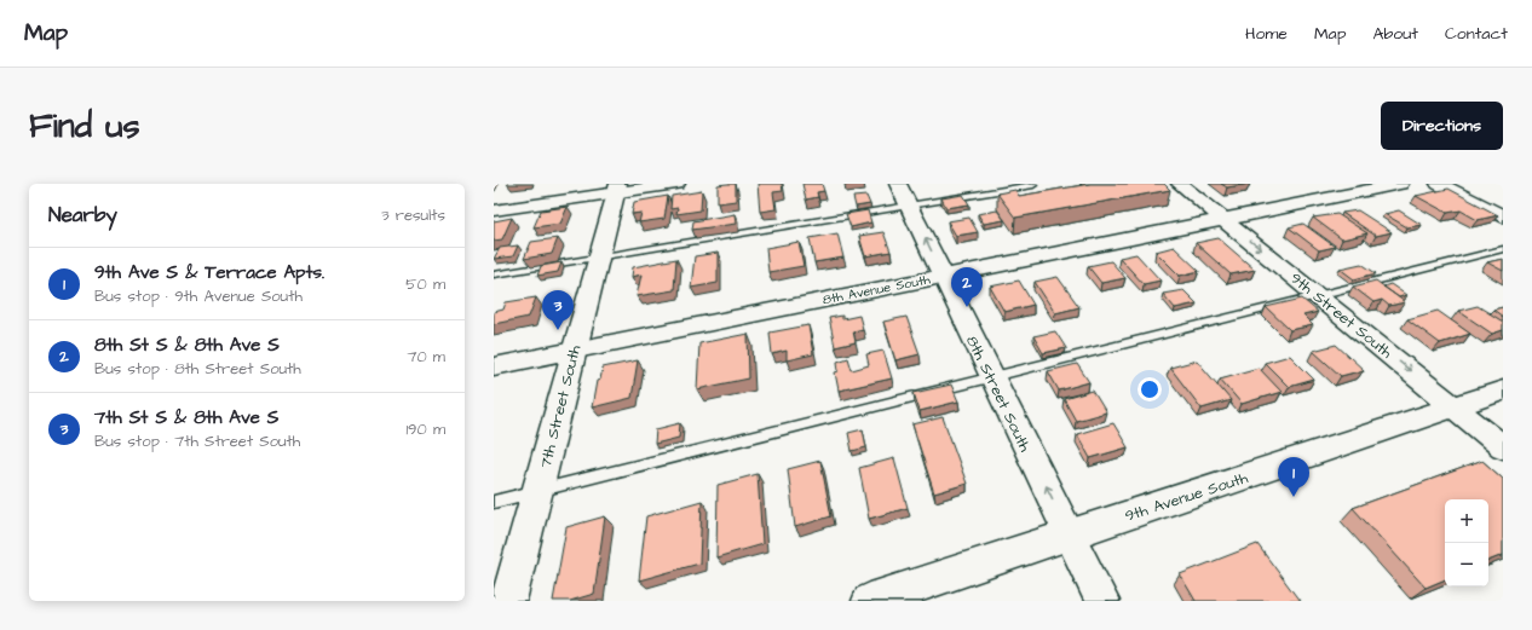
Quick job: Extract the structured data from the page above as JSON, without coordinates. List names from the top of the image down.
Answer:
{
  "streets": {
    "main road": ["7th Street South", "9th Avenue South"],
    "street": ["8th Avenue South", "9th Street South", "8th Street South"]
  },
  "crossings": [
    ["8th Avenue South", "9th Street South"],
    ["8th Avenue South", "8th Street South"],
    ["8th Avenue South", "7th Street South"],
    ["9th Street South", "9th Avenue South"],
    ["8th Street South", "9th Avenue South"]
  ],
  "one_way": ["9th Street South", "8th Street South"],
  "page": {
    "header": "Map",
    "nav": [
      "Home",
      "Map",
      "About",
      "Contact"
    ],
    "buttons": "Directions",
    "title": "Find us",
    "heading": ["Nearby", "3 results"],
    "list": [
      {
        "mark": "1",
        "name": "9th Ave S & Terrace Apts.",
        "note": "Bus stop · 9th Avenue South",
        "value": "50 m"
      },
      {
        "mark": "2",
        "name": "8th St S & 8th Ave S",
        "note": "Bus stop · 8th Street South",
        "value": "70 m"
      },
      {
        "mark": "3",
        "name": "7th St S & 8th Ave S",
        "note": "Bus stop · 7th Street South",
        "value": "190 m"
      }
    ],
    "pins": ["2", "3", "1"],
    "map_buttons": ["+", "−"]
  }
}
